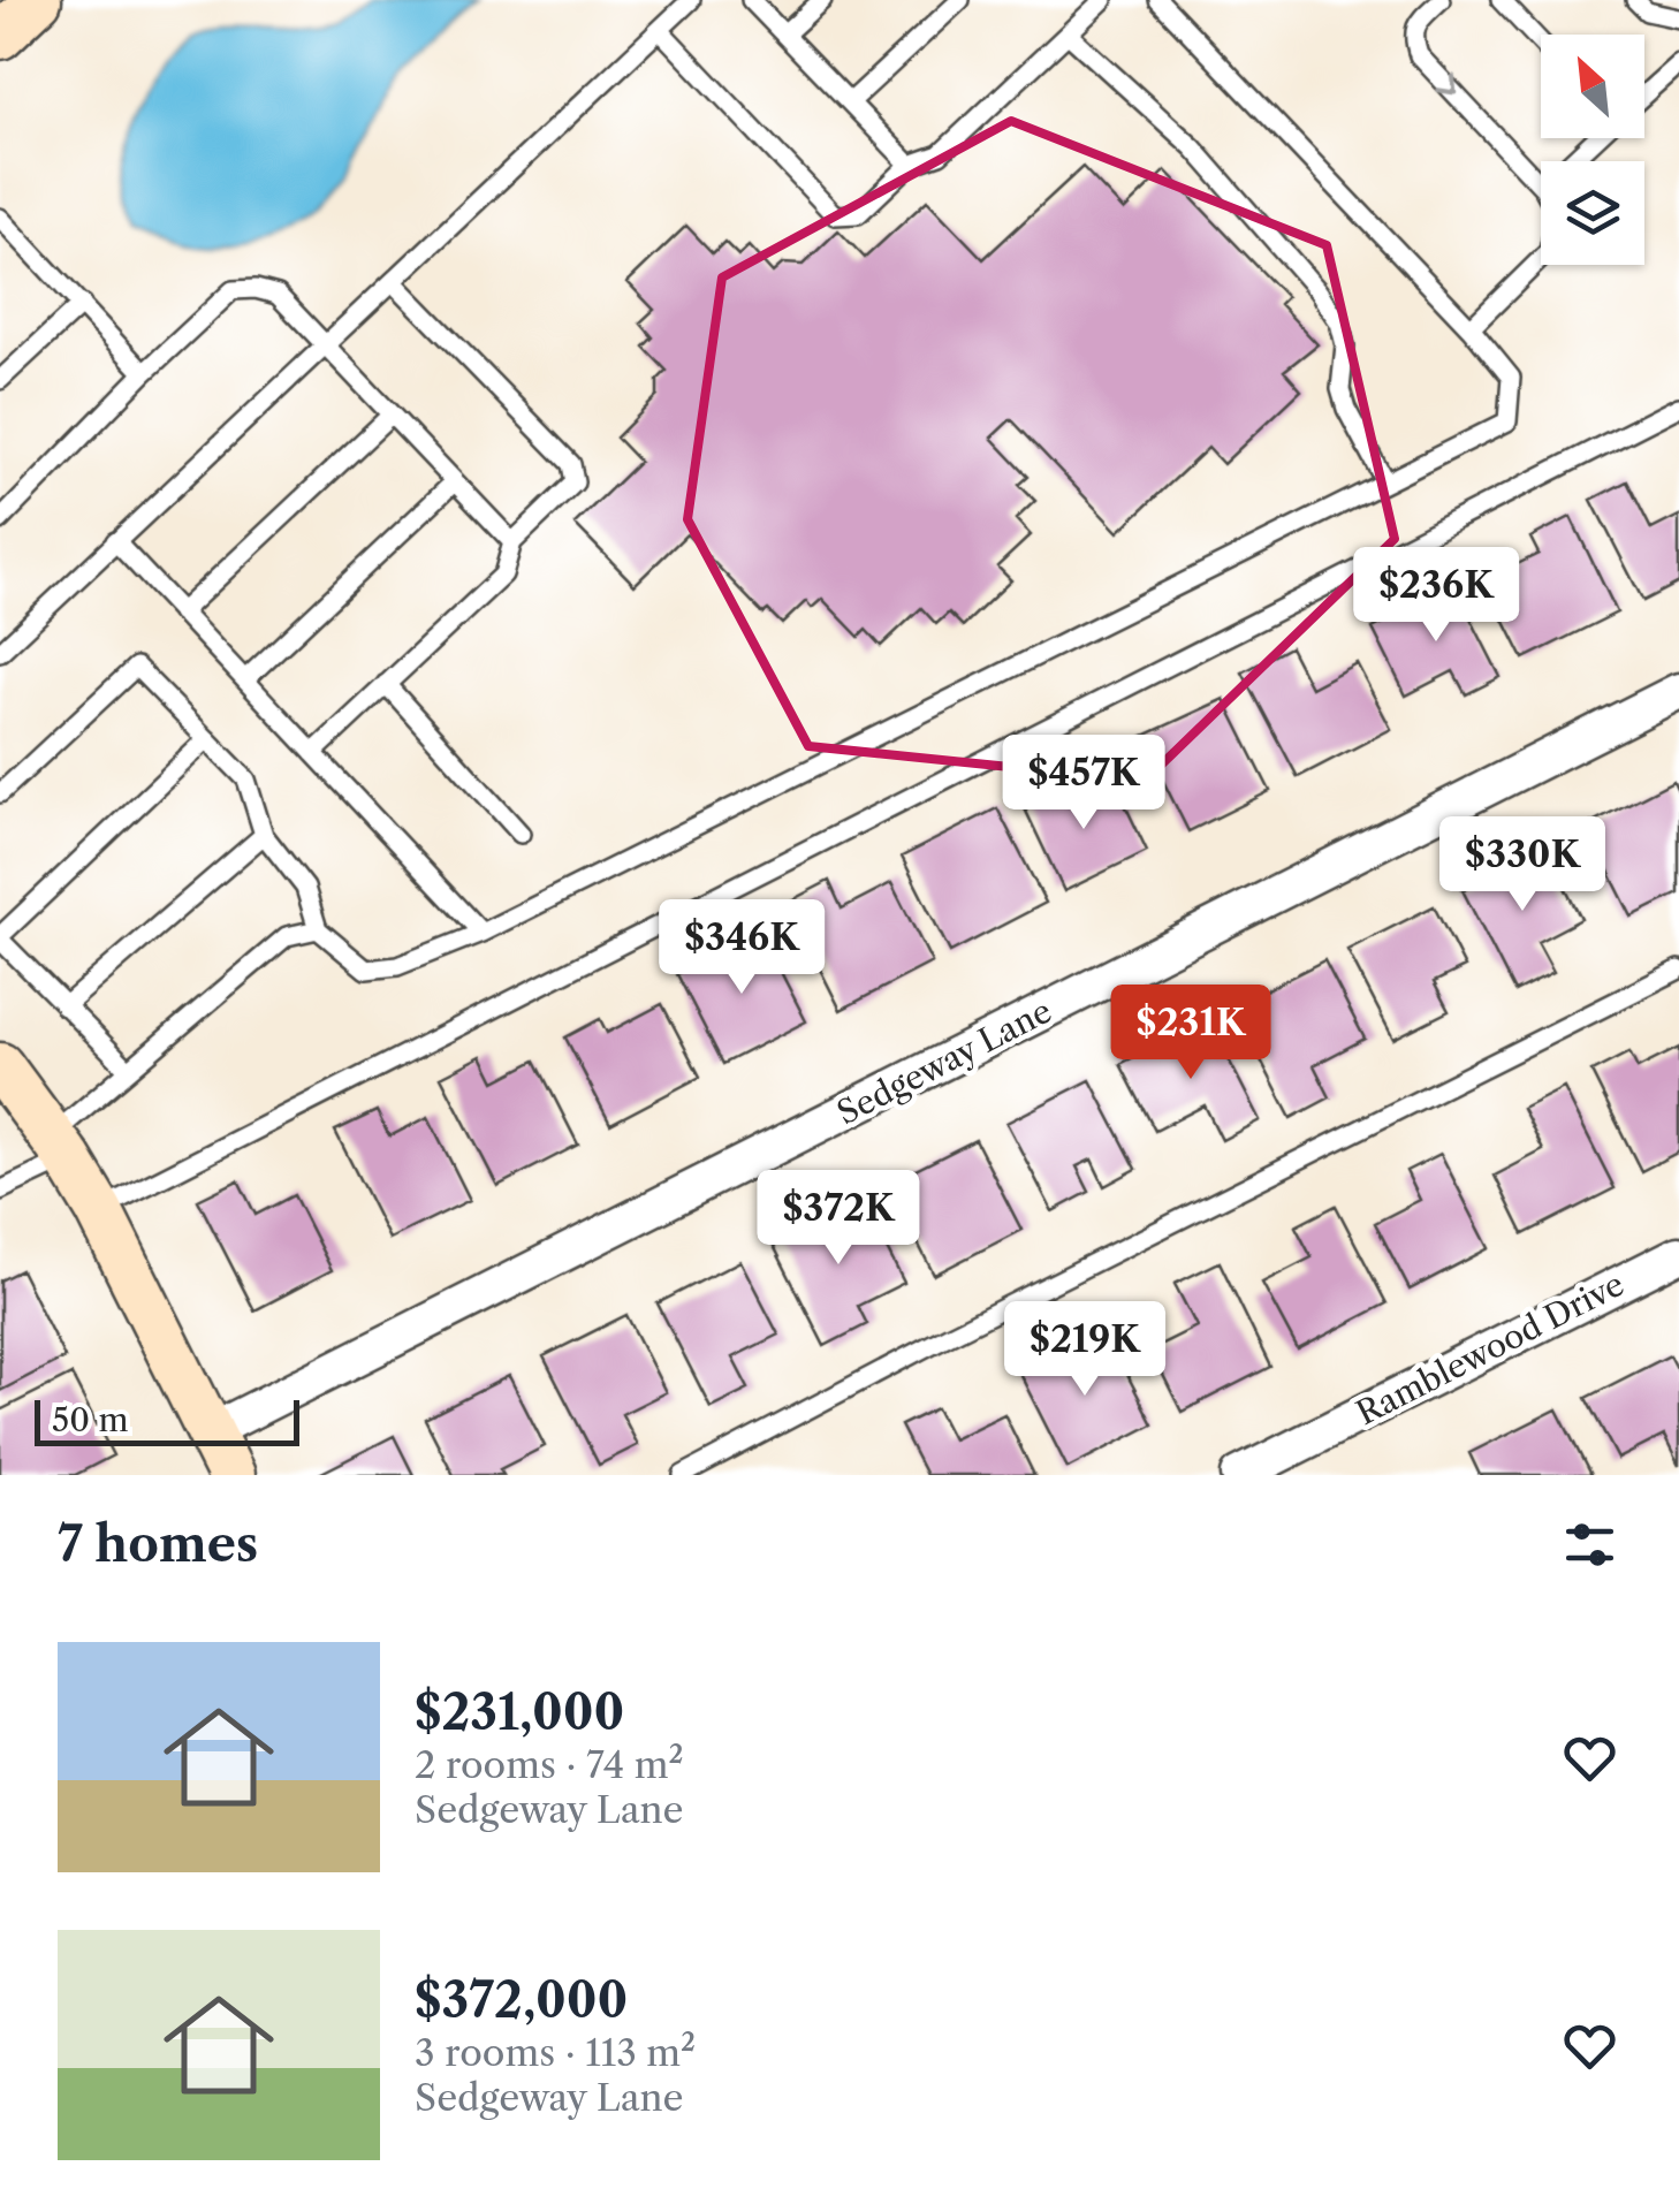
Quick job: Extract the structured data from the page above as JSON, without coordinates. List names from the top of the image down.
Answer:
{
  "streets": {
    "street": ["Sedgeway Lane", "Ramblewood Drive"]
  },
  "scale_bar": "50 m",
  "north": "top left",
  "page": {
    "price": [
      "$236K",
      "$457K",
      "$330K",
      "$346K",
      "$231K",
      "$372K",
      "$219K"
    ],
    "scale": "50 m",
    "heading": "7 homes",
    "list": [
      {
        "name": "$231,000",
        "note": "2 rooms · 74 m² · Sedgeway Lane"
      },
      {
        "name": "$372,000",
        "note": "3 rooms · 113 m² · Sedgeway Lane"
      }
    ]
  }
}
